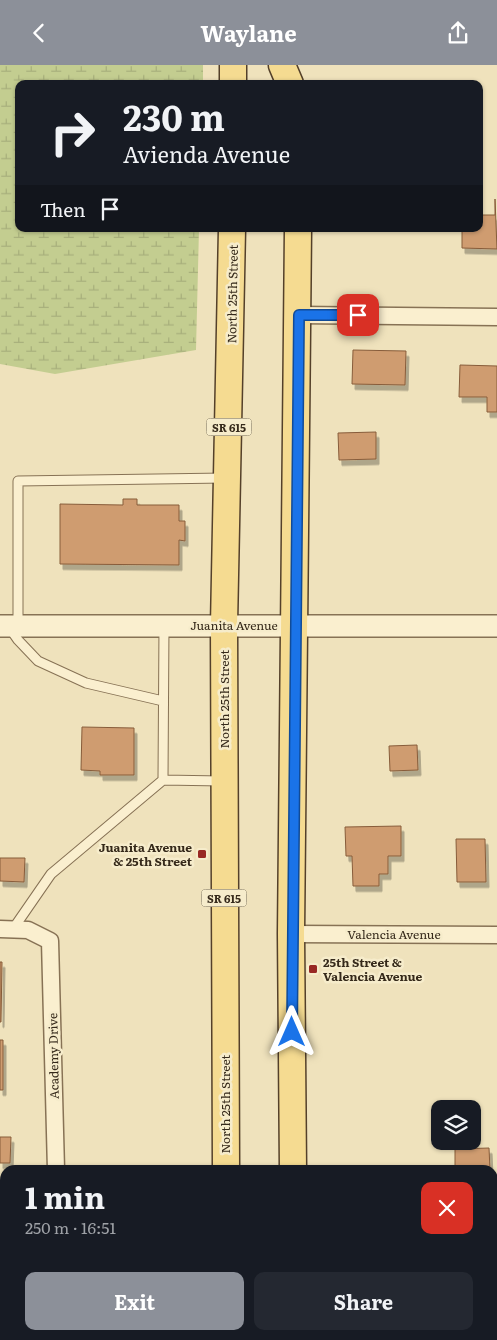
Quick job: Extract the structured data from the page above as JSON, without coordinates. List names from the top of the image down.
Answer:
{
  "streets": {
    "main road": ["North 25th Street", "SR 615"],
    "street": ["Juanita Avenue", "Valencia Avenue", "Academy Drive"]
  },
  "crossings": [
    ["North 25th Street", "Juanita Avenue"]
  ],
  "places": {
    "transit": ["Juanita Avenue & 25th Street", "25th Street & Valencia Avenue"]
  },
  "page": {
    "header": "Waylane",
    "turn": ["230 m", "Avienda Avenue"],
    "then": "Then",
    "heading": ["1 min", "250 m · 16:51"],
    "buttons": ["Exit", "Share"]
  }
}
